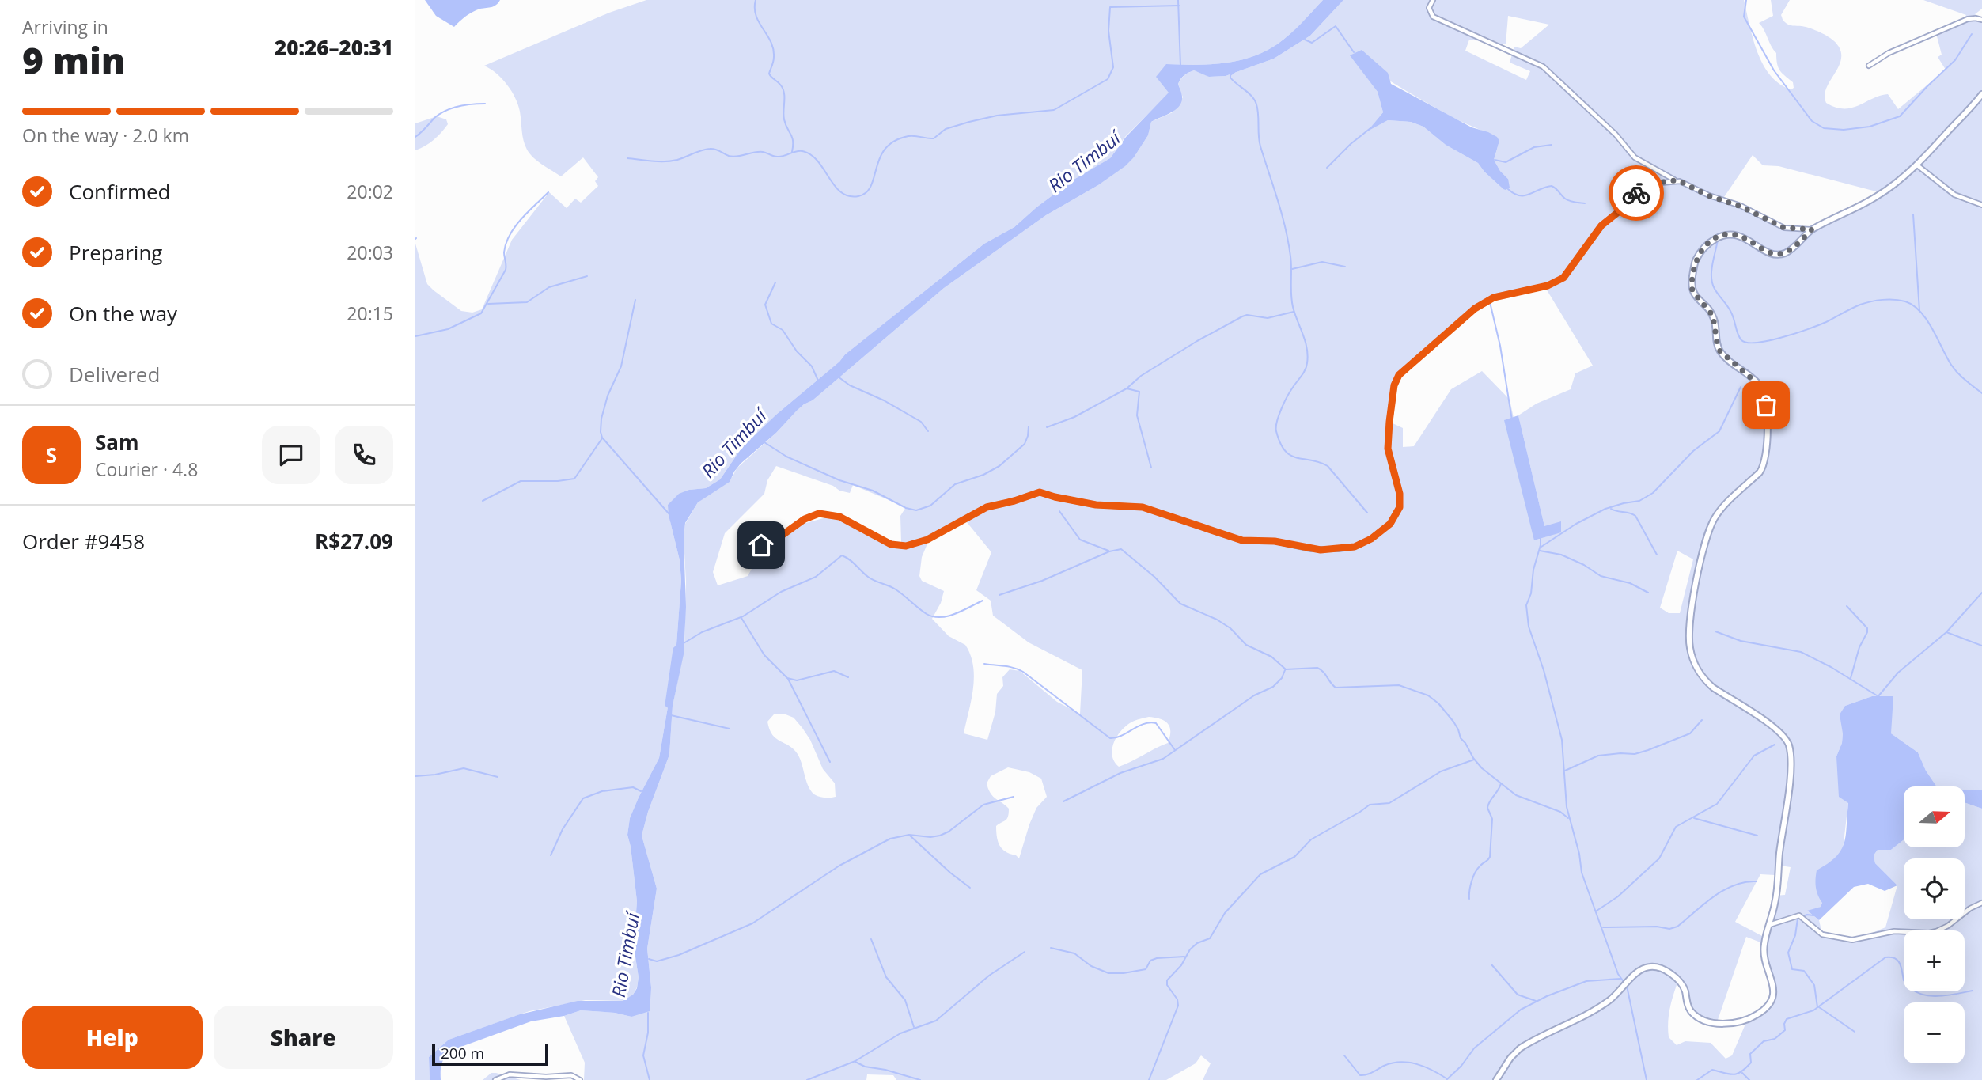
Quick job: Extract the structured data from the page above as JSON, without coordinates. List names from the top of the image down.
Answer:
{
  "water": ["Rio Timbuí"],
  "scale_bar": "200 m",
  "north": "right",
  "page": {
    "heading": ["9 min", "Arriving in", "20:26–20:31"],
    "panel": [
      "Sam",
      "Courier · 4.8",
      "Order #9458",
      "R$27.09"
    ],
    "bar": "On the way · 2.0 km",
    "list": [
      ["Confirmed", "20:02"],
      ["Preparing", "20:03"],
      ["On the way", "20:15"],
      "Delivered"
    ],
    "round": "S",
    "map_buttons": ["+", "−"],
    "buttons": ["Help", "Share"],
    "scale": "200 m"
  }
}
